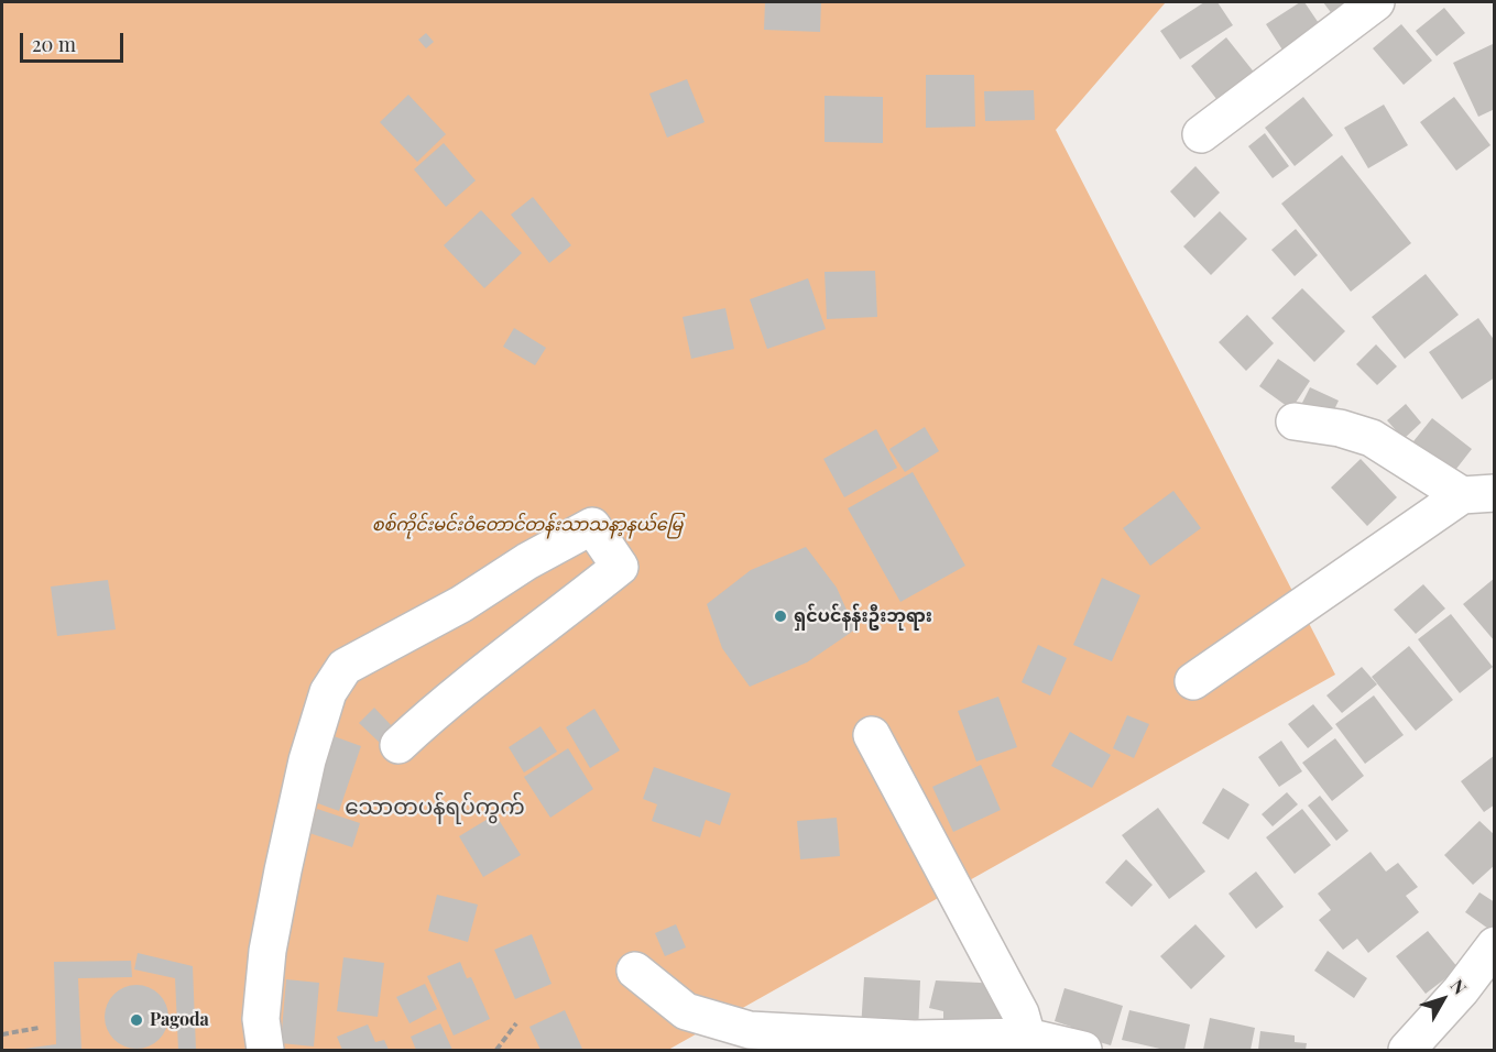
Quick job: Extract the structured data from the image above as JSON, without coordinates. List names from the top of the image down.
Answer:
{
  "districts": ["သောတပန်ရပ်ကွက်"],
  "parks": ["စစ်ကိုင်းမင်းဝံတောင်တန်းသာသနာ့နယ်မြေ"],
  "places": ["ရှင်ပင်နန်းဦးဘုရား", "Pagoda"],
  "scale_bar": "20 m",
  "north": "top right"
}
